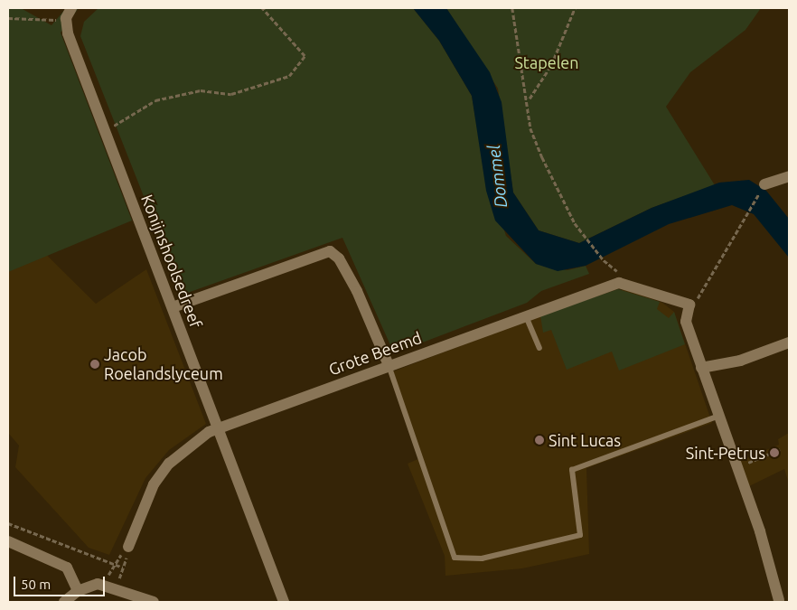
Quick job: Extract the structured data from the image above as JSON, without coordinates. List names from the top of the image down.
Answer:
{
  "streets": {
    "street": ["Konijnshoolsedreef", "Grote Beemd"]
  },
  "crossings": [
    ["Konijnshoolsedreef", "Grote Beemd"]
  ],
  "water": ["Dommel"],
  "parks": ["Stapelen"],
  "places": ["Jacob Roelandslyceum", "Sint Lucas", "Sint-Petrus"],
  "scale_bar": "50 m"
}
